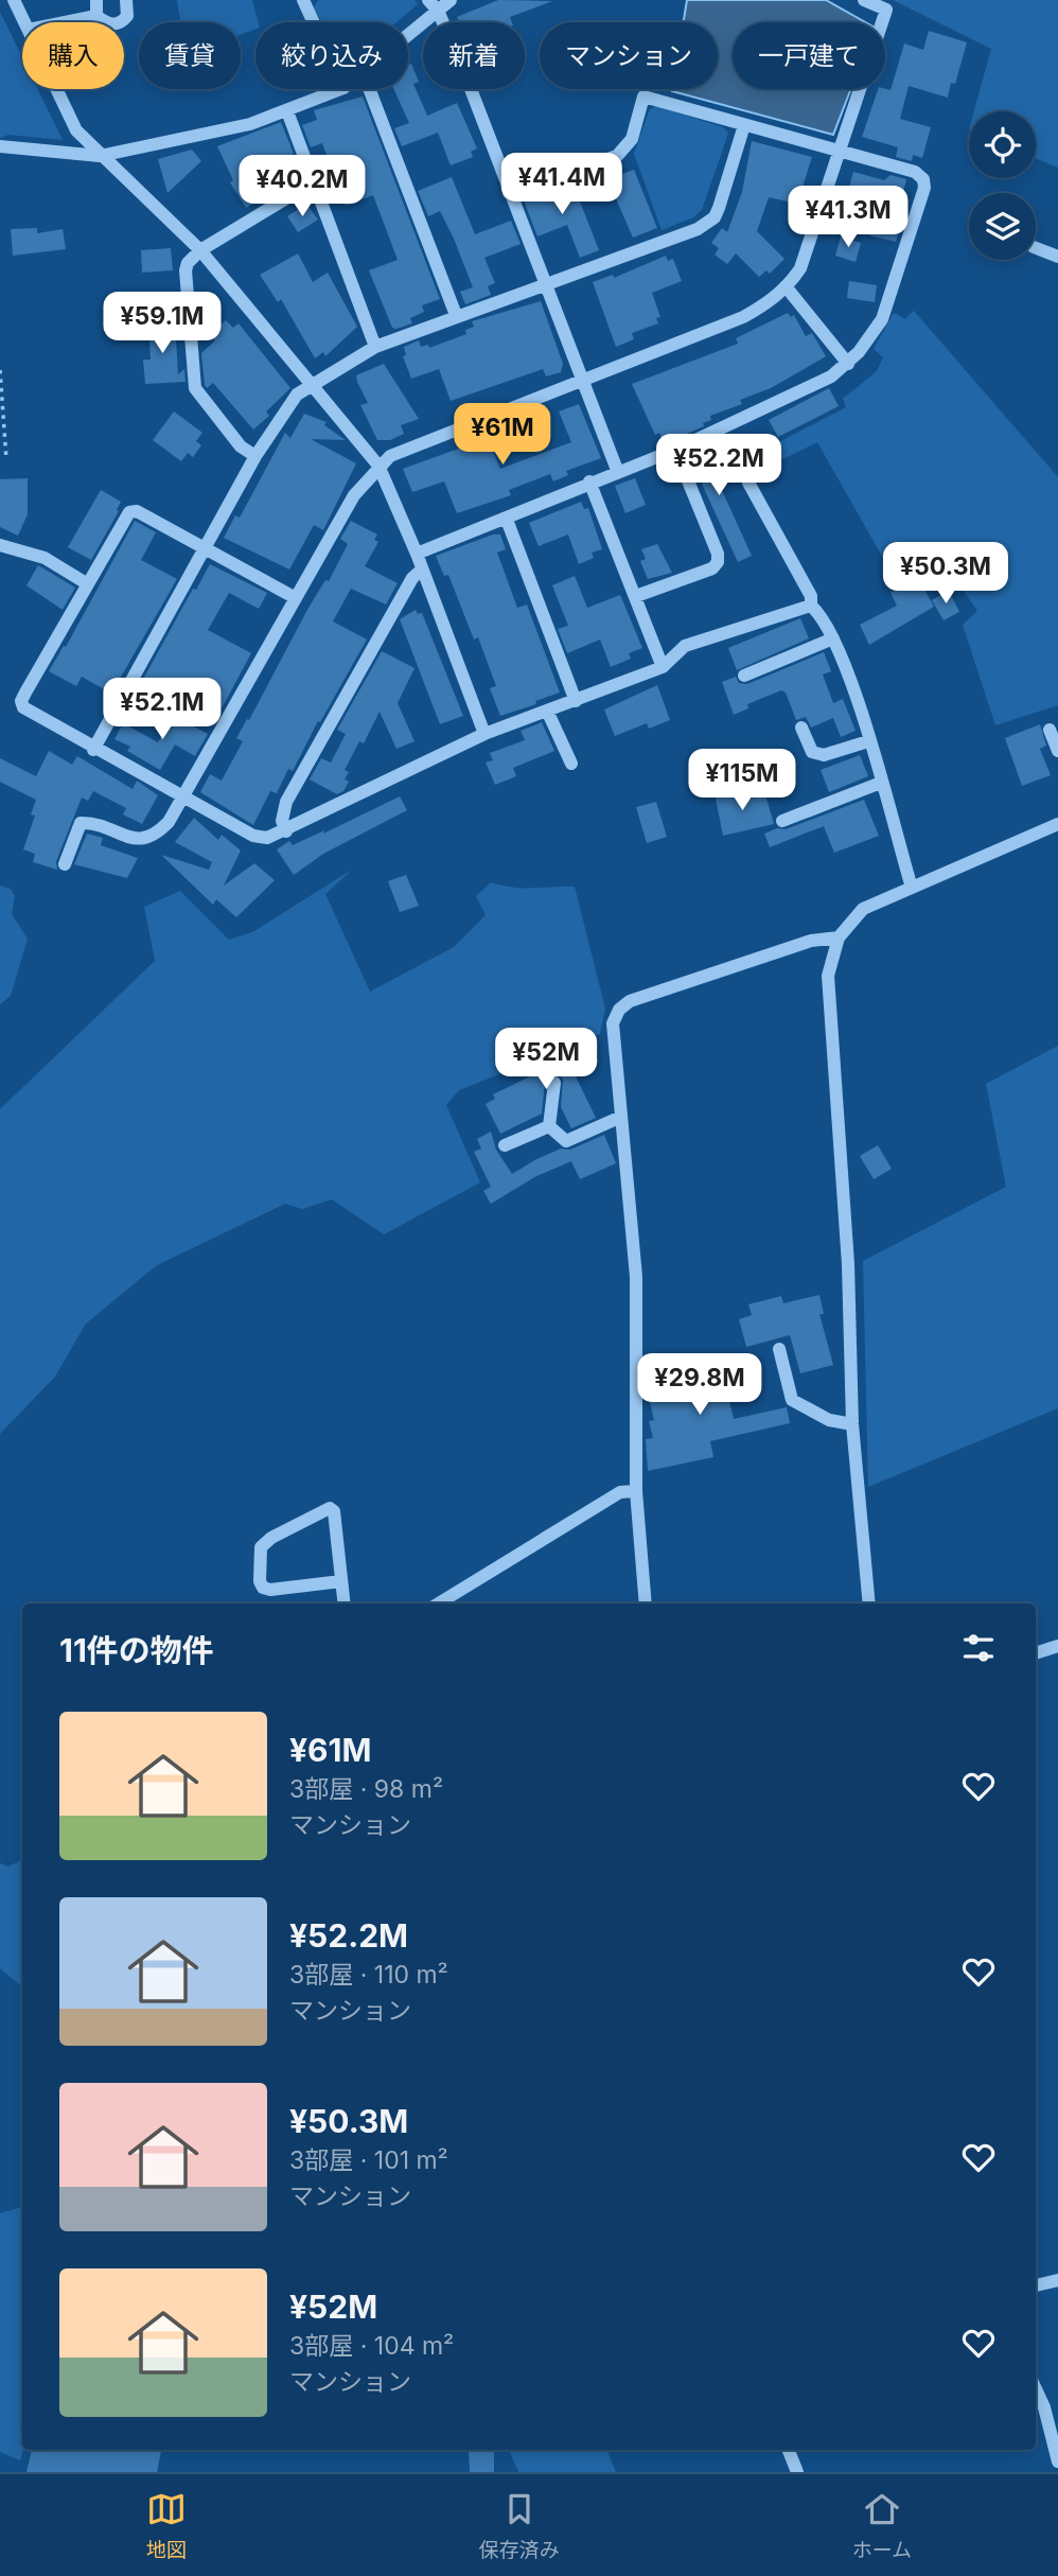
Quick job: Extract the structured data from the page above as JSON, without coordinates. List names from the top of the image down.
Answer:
{
  "page": {
    "chip": [
      "購入",
      "賃貸",
      "絞り込み",
      "新着",
      "マンション",
      "一戸建て"
    ],
    "price": [
      "¥41.4M",
      "¥40.2M",
      "¥41.3M",
      "¥59.1M",
      "¥61M",
      "¥52.2M",
      "¥50.3M",
      "¥52.1M",
      "¥115M",
      "¥52M",
      "¥29.8M"
    ],
    "heading": "11件の物件",
    "list": [
      {
        "name": "¥61M",
        "note": "3部屋 · 98 m² · マンション"
      },
      {
        "name": "¥52.2M",
        "note": "3部屋 · 110 m² · マンション"
      },
      {
        "name": "¥50.3M",
        "note": "3部屋 · 101 m² · マンション"
      },
      {
        "name": "¥52M",
        "note": "3部屋 · 104 m² · マンション"
      }
    ],
    "tabs": ["地図", "保存済み", "ホーム"]
  }
}
